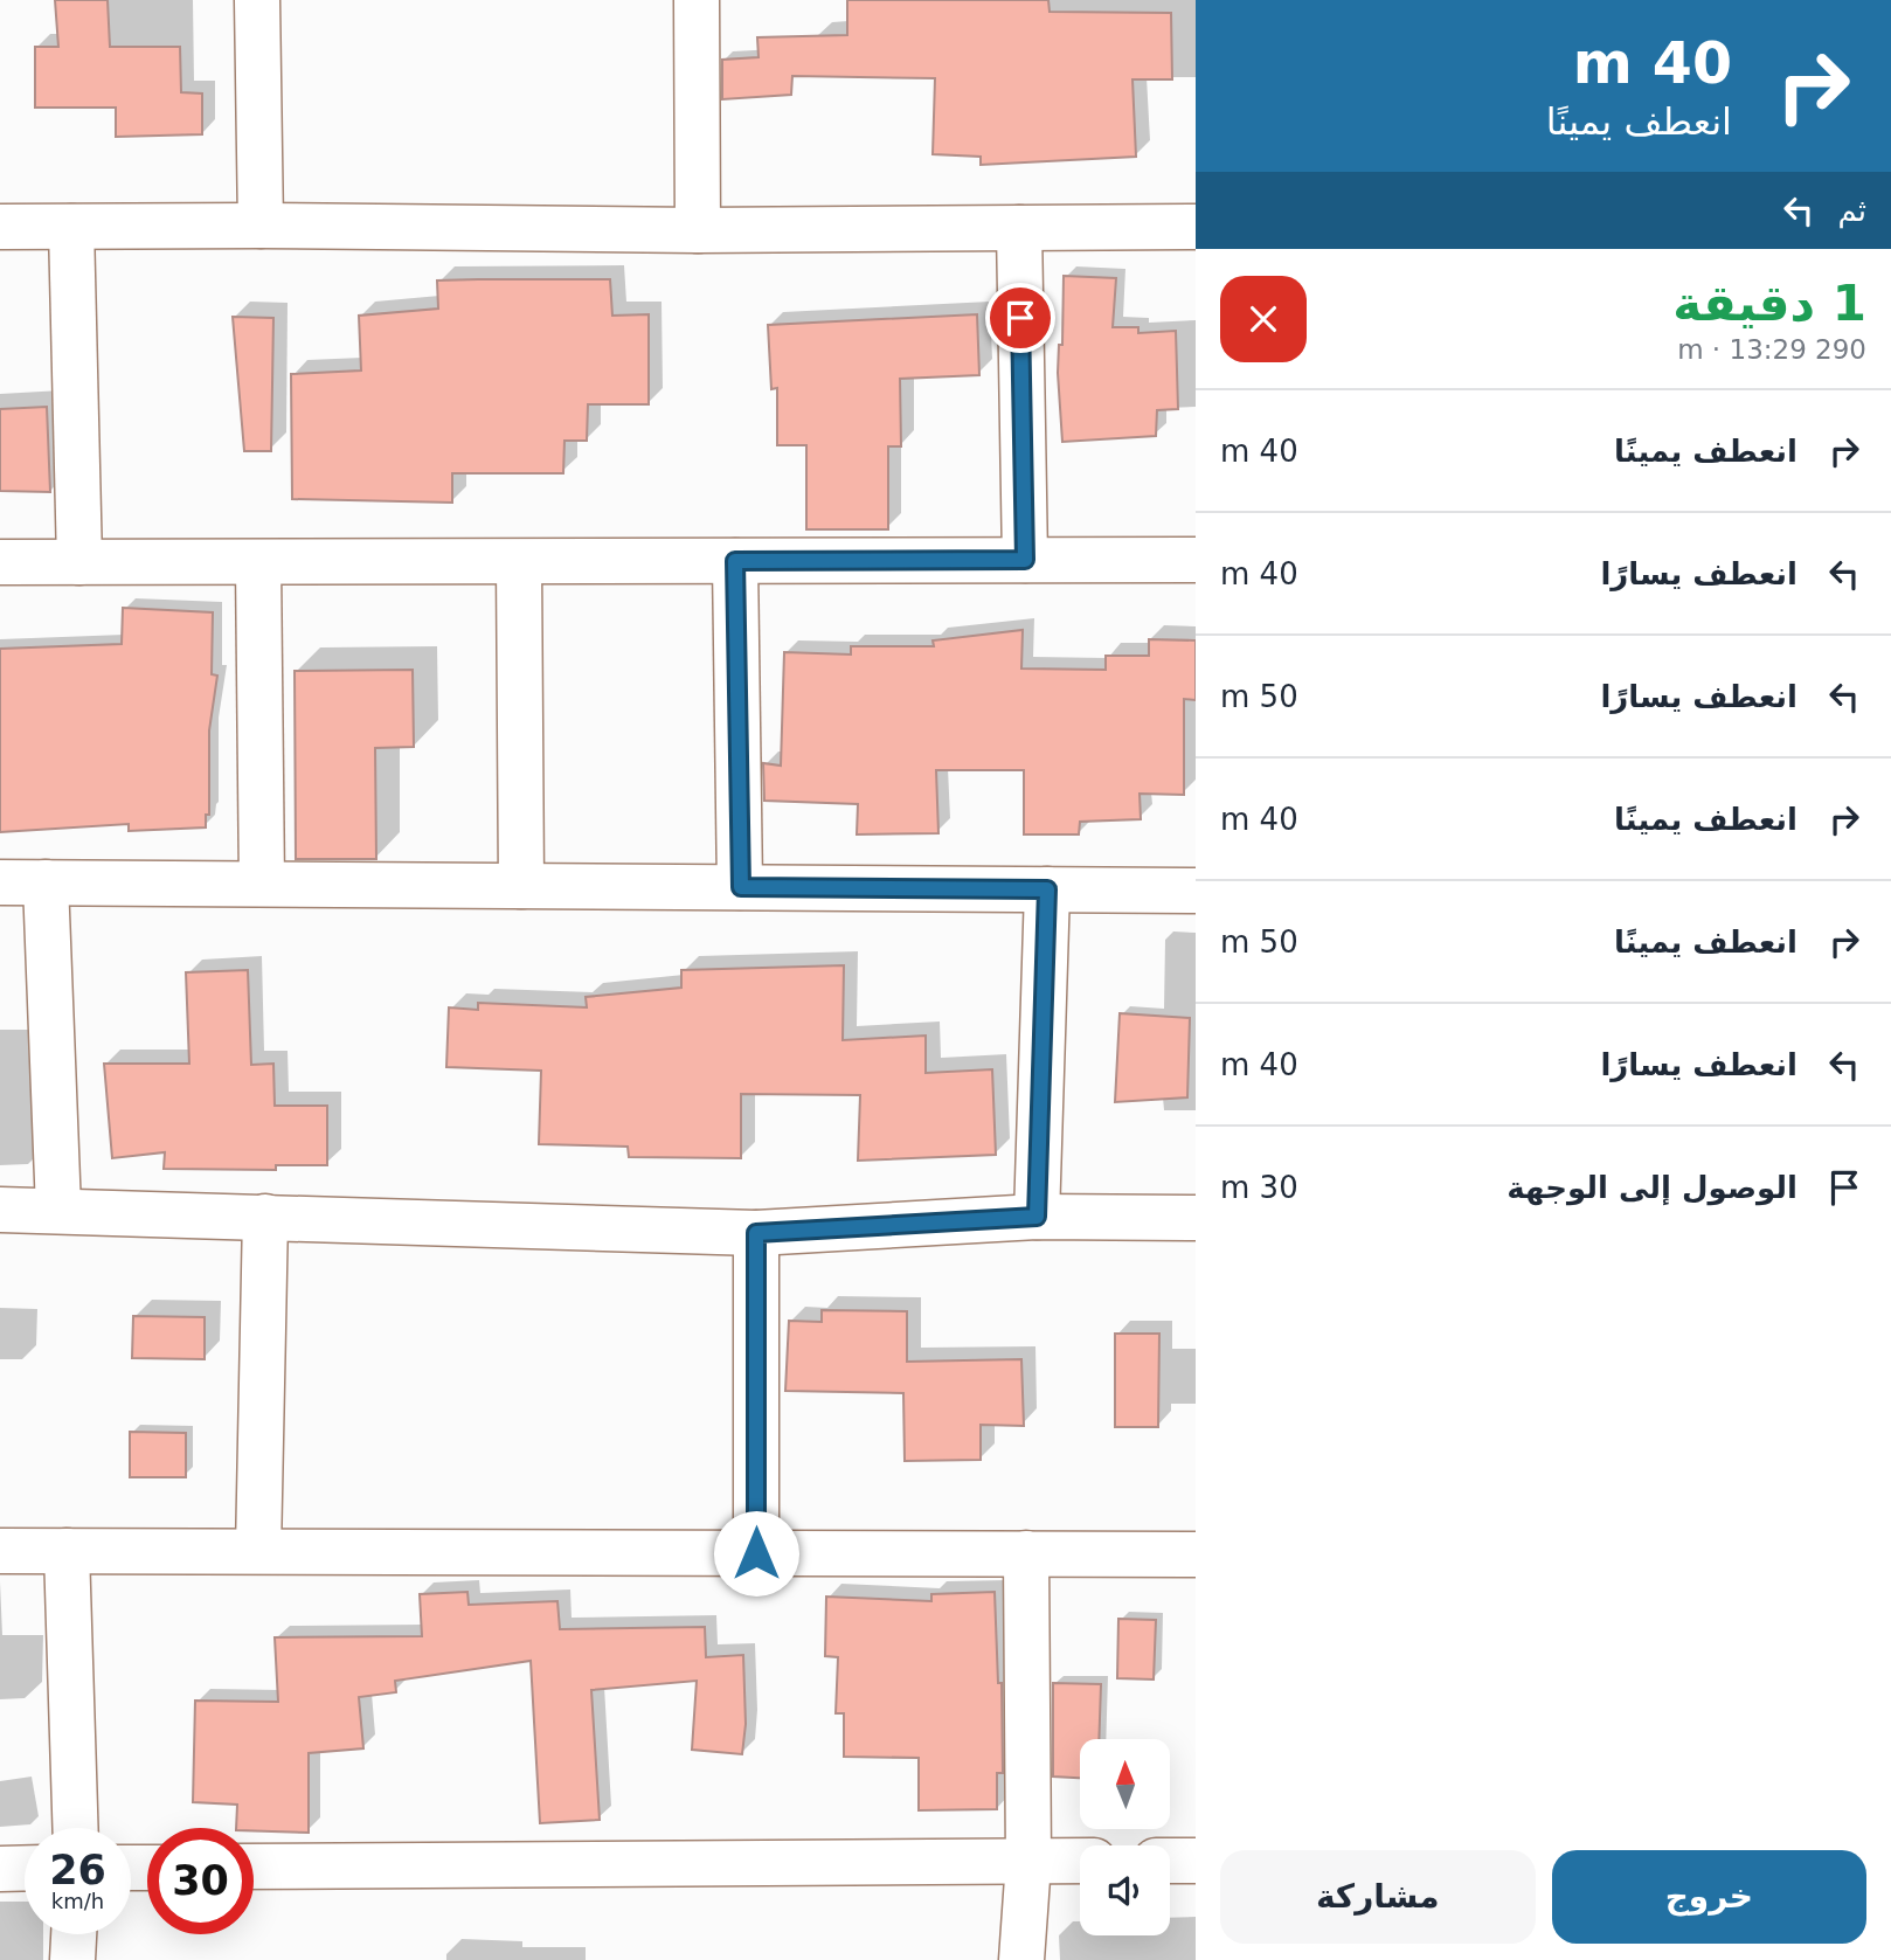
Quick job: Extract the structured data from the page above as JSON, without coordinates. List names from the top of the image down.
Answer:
{
  "north": "top",
  "page": {
    "turn": ["40 m", "انعطف يمينًا"],
    "then": "ثم",
    "heading": ["1 دقيقة", "290 m · 13:29"],
    "list": [
      {
        "name": "انعطف يمينًا",
        "value": "40 m"
      },
      {
        "name": "انعطف يسارًا",
        "value": "40 m"
      },
      {
        "name": "انعطف يسارًا",
        "value": "50 m"
      },
      {
        "name": "انعطف يمينًا",
        "value": "40 m"
      },
      {
        "name": "انعطف يمينًا",
        "value": "50 m"
      },
      {
        "name": "انعطف يسارًا",
        "value": "40 m"
      },
      {
        "name": "الوصول إلى الوجهة",
        "value": "30 m"
      }
    ],
    "speed": "26 km/h",
    "limit": "30",
    "buttons": ["خروج", "مشاركة"]
  }
}
